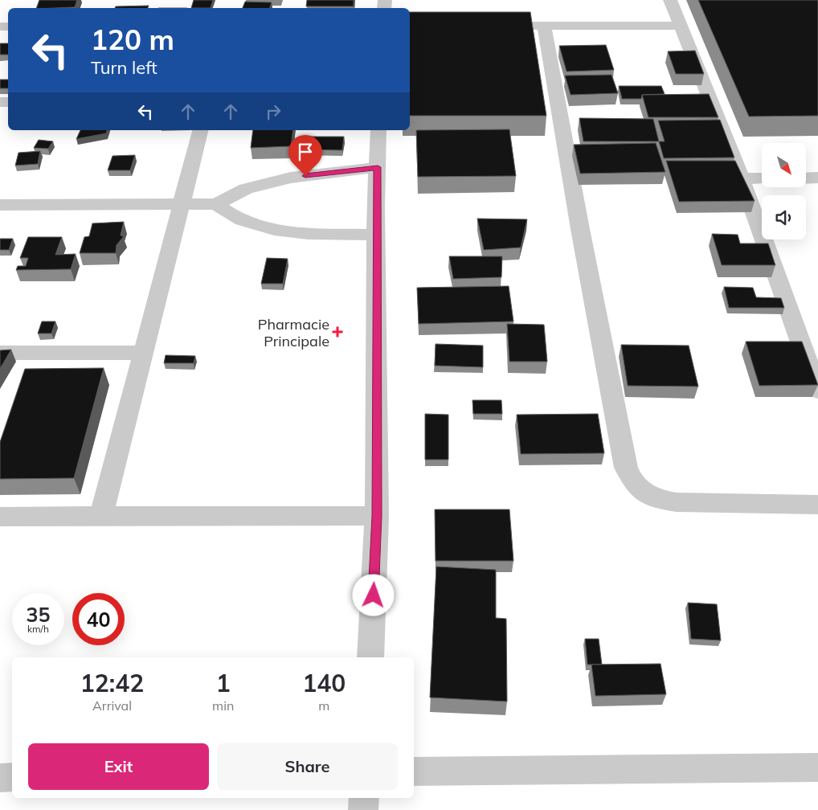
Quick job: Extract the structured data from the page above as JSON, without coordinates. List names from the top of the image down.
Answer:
{
  "places": {
    "health": ["Pharmacie Principale"]
  },
  "north": "bottom right",
  "page": {
    "turn": ["120 m", "Turn left"],
    "speed": "35 km/h",
    "limit": "40",
    "eta": [
      "12:42",
      "Arrival",
      "1",
      "min",
      "140",
      "m"
    ],
    "buttons": ["Exit", "Share"]
  }
}
